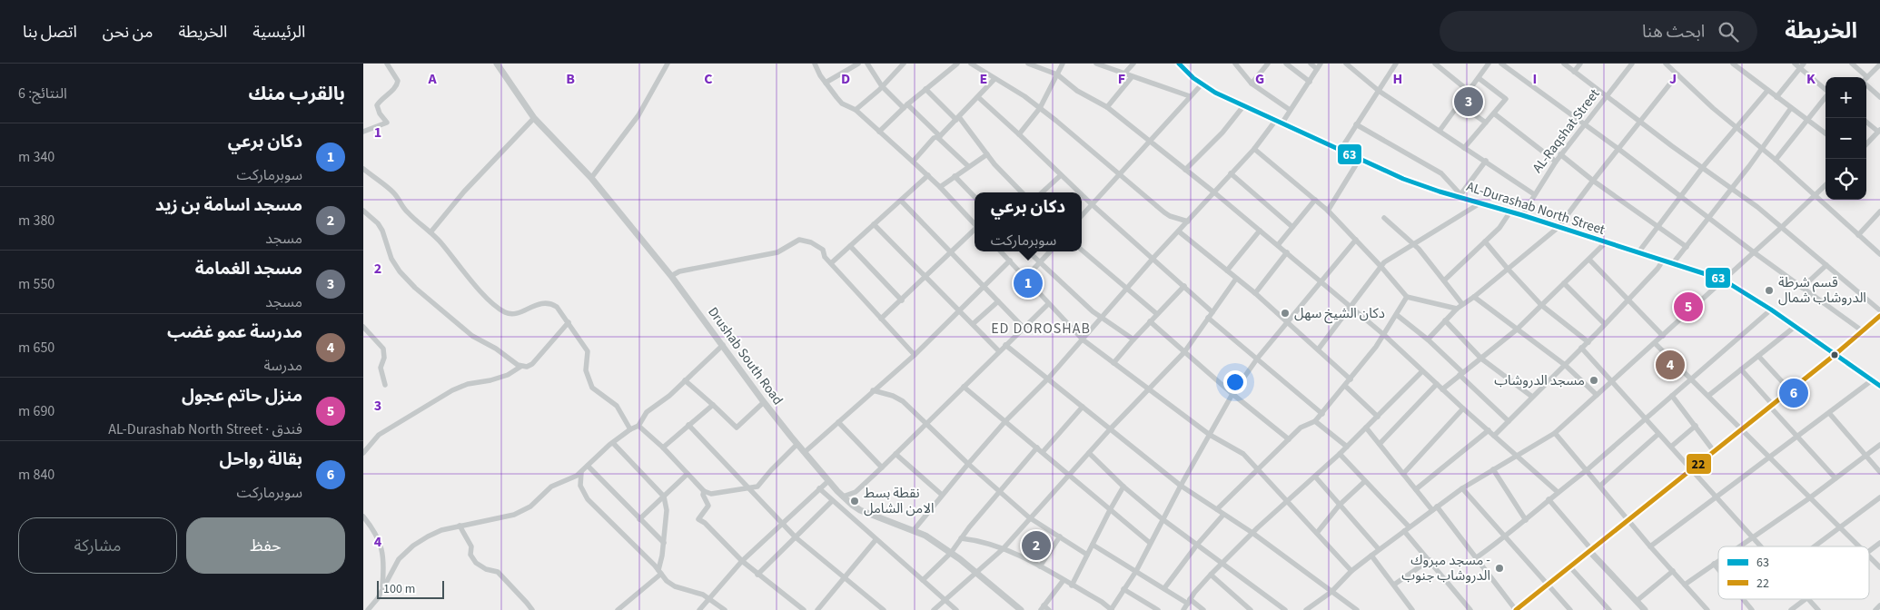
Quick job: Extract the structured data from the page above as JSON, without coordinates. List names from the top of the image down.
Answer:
{
  "streets": {
    "street": ["AL-Raqshat Street", "AL-Durashab North Street", "Drushab South Road"]
  },
  "crossings": [
    ["AL-Raqshat Street", "AL-Durashab North Street"]
  ],
  "districts": ["ED DOROSHAB"],
  "places": [
    "قسم شرطة الدروشاب شمال",
    "دكان الشيخ سهل",
    "مسجد الدروشاب",
    "نقطة بسط الامن الشامل",
    "مسجد مبروك - الدروشاب جنوب"
  ],
  "lines": ["transit line 63", "transit line 22"],
  "legend": ["63", "22"],
  "scale_bar": "100 m",
  "page": {
    "header": "الخريطة",
    "search": "ابحث هنا",
    "nav": [
      "الرئيسية",
      "الخريطة",
      "من نحن",
      "اتصل بنا"
    ],
    "heading": ["بالقرب منك", "النتائج: 6"],
    "map_buttons": ["+", "−"],
    "pins": [
      "3",
      "1",
      "5",
      "4",
      "6",
      "2"
    ],
    "list": [
      {
        "mark": "1",
        "name": "دكان برعي",
        "note": "سوبرماركت",
        "value": "340 m"
      },
      {
        "mark": "2",
        "name": "مسجد اسامة بن زيد",
        "note": "مسجد",
        "value": "380 m"
      },
      {
        "mark": "3",
        "name": "مسجد الغمامة",
        "note": "مسجد",
        "value": "550 m"
      },
      {
        "mark": "4",
        "name": "مدرسة عمو غضب",
        "note": "مدرسة",
        "value": "650 m"
      },
      {
        "mark": "5",
        "name": "منزل حاتم عجول",
        "note": "فندق · AL-Durashab North Street",
        "value": "690 m"
      },
      {
        "mark": "6",
        "name": "بقالة رواحل",
        "note": "سوبرماركت",
        "value": "840 m"
      }
    ],
    "popup": ["دكان برعي", "سوبرماركت"],
    "buttons": ["حفظ", "مشاركة"],
    "scale": "100 m"
  },
  "grid": {
    "columns": [
      "A",
      "B",
      "C",
      "D",
      "E",
      "F",
      "G",
      "H",
      "I",
      "J",
      "K"
    ],
    "rows": [
      "1",
      "2",
      "3",
      "4"
    ]
  }
}
